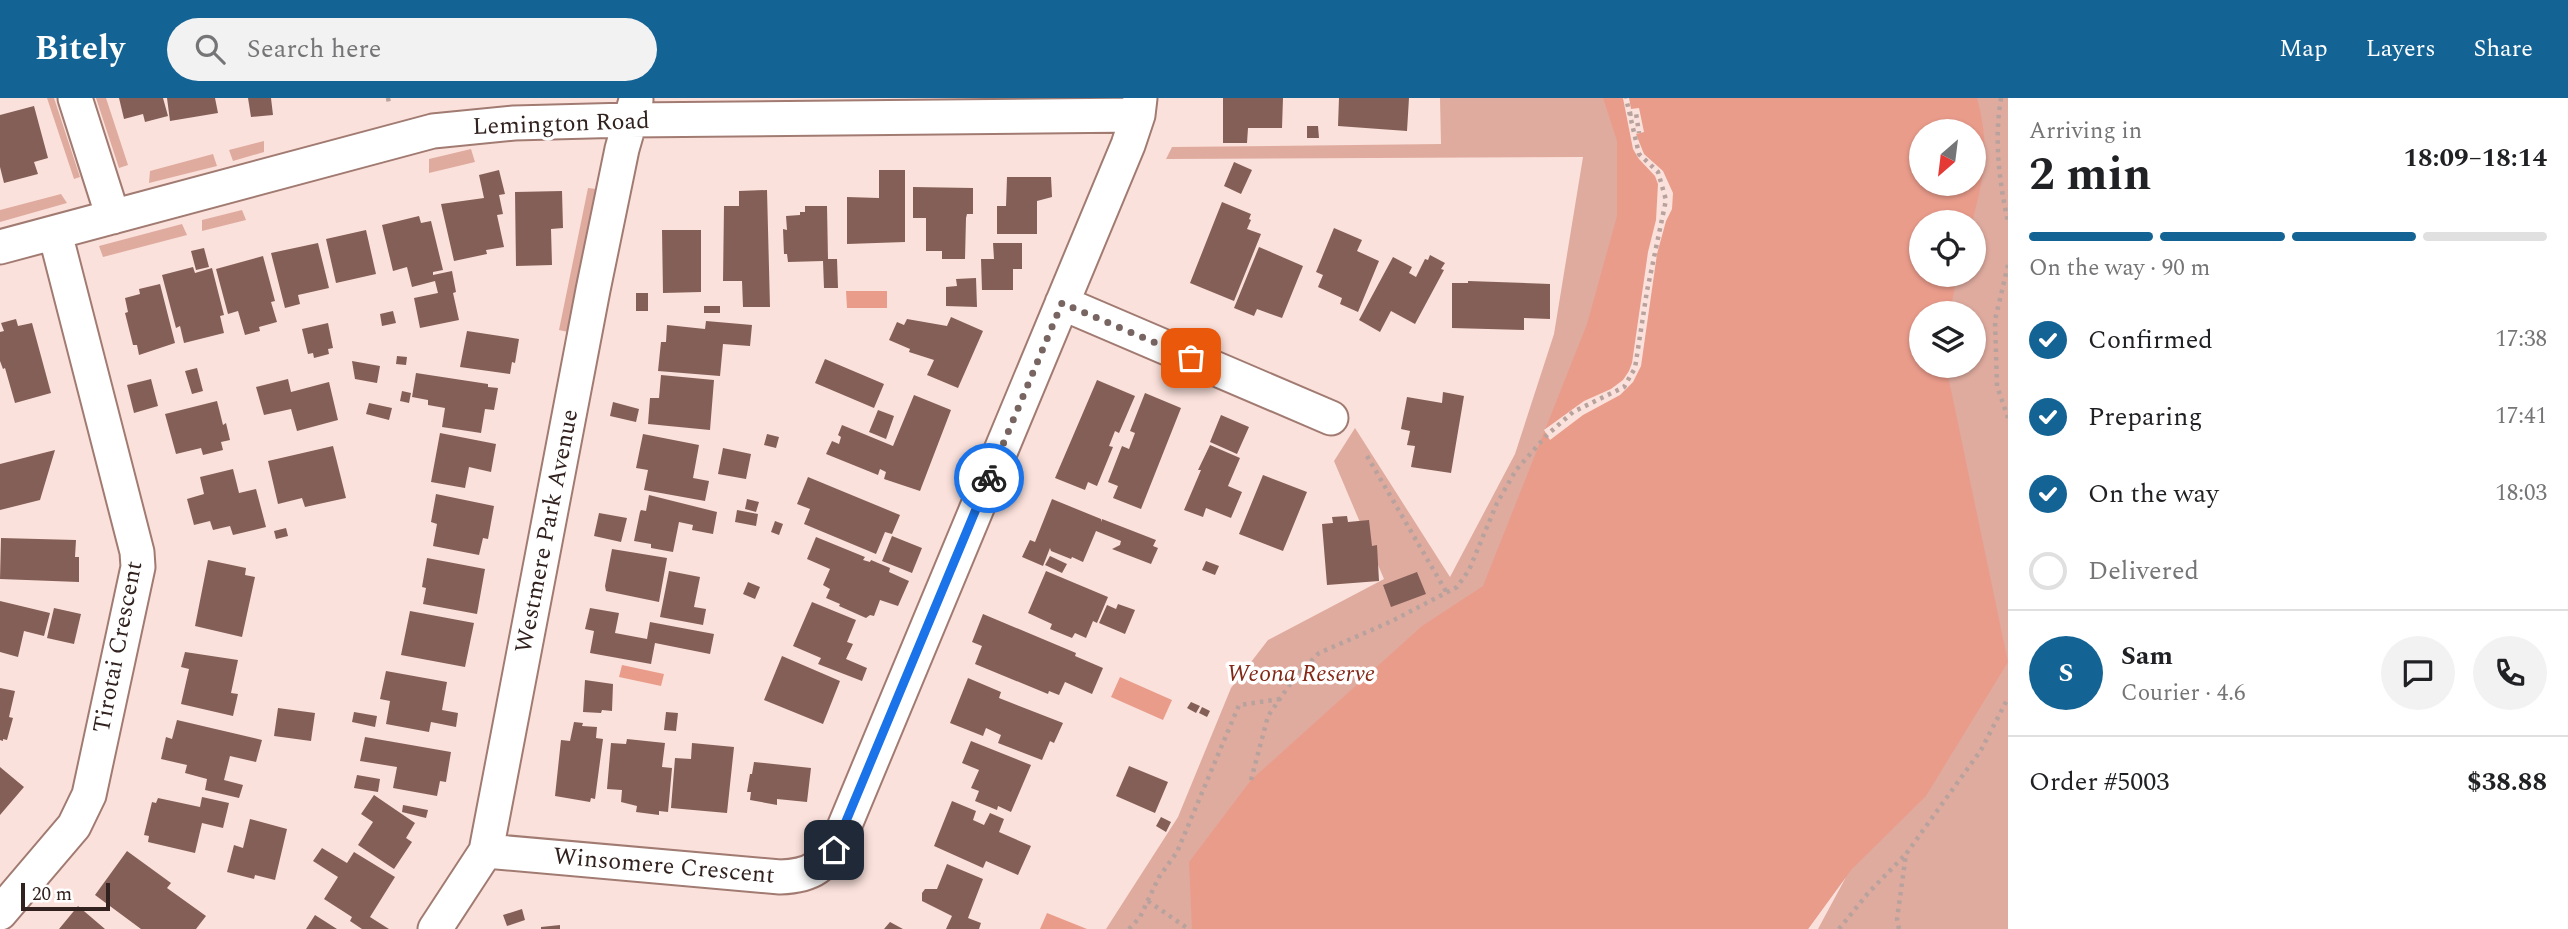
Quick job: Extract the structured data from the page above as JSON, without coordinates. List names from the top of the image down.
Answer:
{
  "streets": {
    "street": [
      "Lemington Road",
      "Westmere Park Avenue",
      "Tirotai Crescent",
      "Winsomere Crescent"
    ]
  },
  "crossings": [
    ["Lemington Road", "Westmere Park Avenue"],
    ["Lemington Road", "Tirotai Crescent"],
    ["Lemington Road", "Winsomere Crescent"],
    ["Westmere Park Avenue", "Winsomere Crescent"]
  ],
  "parks": ["Weona Reserve"],
  "scale_bar": "20 m",
  "north": "bottom left",
  "page": {
    "header": "Bitely",
    "search": "Search here",
    "nav": ["Map", "Layers", "Share"],
    "heading": ["2 min", "Arriving in", "18:09–18:14"],
    "panel": [
      "Sam",
      "Courier · 4.6",
      "Order #5003",
      "$38.88"
    ],
    "bar": "On the way · 90 m",
    "list": [
      ["Confirmed", "17:38"],
      ["Preparing", "17:41"],
      ["On the way", "18:03"],
      "Delivered"
    ],
    "round": "S",
    "scale": "20 m"
  }
}
